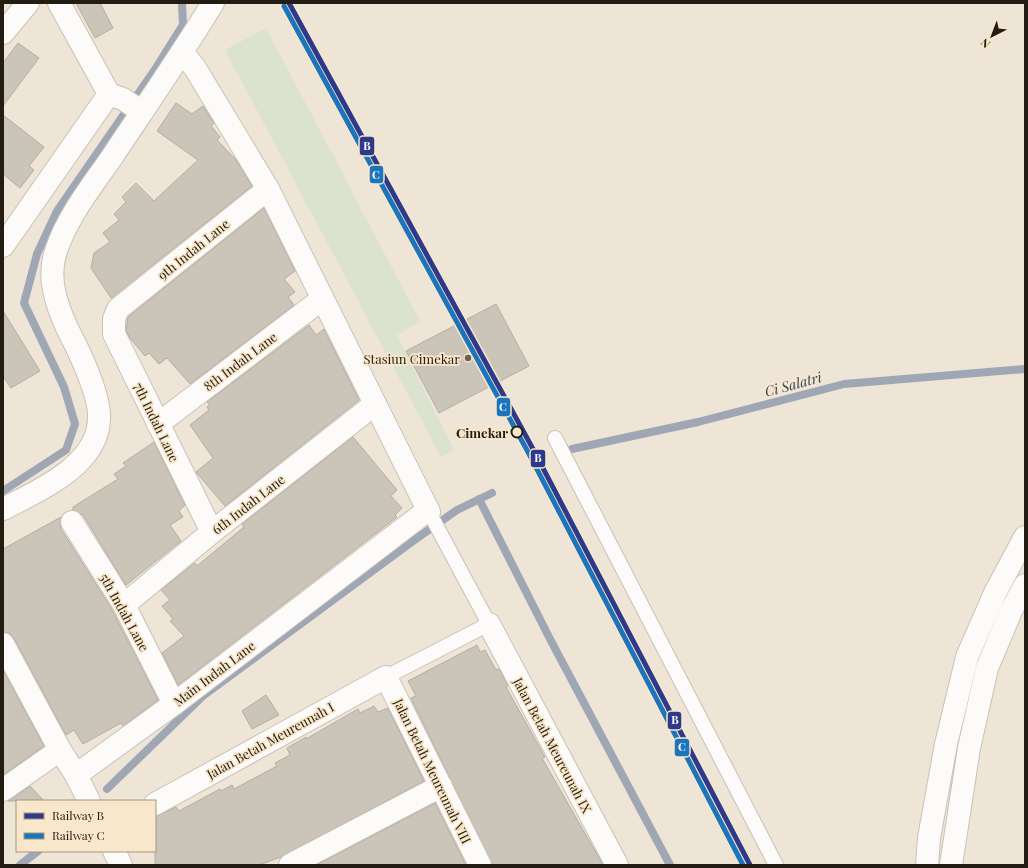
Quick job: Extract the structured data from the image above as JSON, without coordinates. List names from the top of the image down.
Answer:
{
  "streets": {
    "street": [
      "9th Indah Lane",
      "8th Indah Lane",
      "7th Indah Lane",
      "6th Indah Lane",
      "5th Indah Lane",
      "Main Indah Lane",
      "Jalan Betah Meureunah I",
      "Jalan Betah Meureunah IX",
      "Jalan Betah Meureunah VIII"
    ]
  },
  "crossings": [
    ["9th Indah Lane", "7th Indah Lane"],
    ["8th Indah Lane", "7th Indah Lane"],
    ["7th Indah Lane", "6th Indah Lane"],
    ["6th Indah Lane", "5th Indah Lane"],
    ["5th Indah Lane", "Main Indah Lane"],
    ["Jalan Betah Meureunah I", "Jalan Betah Meureunah VIII"]
  ],
  "water": ["Ci Salatri"],
  "places": ["Stasiun Cimekar", "Cimekar"],
  "lines": ["rail line B", "rail line C"],
  "legend": ["Railway B", "Railway C"],
  "north": "bottom left"
}
